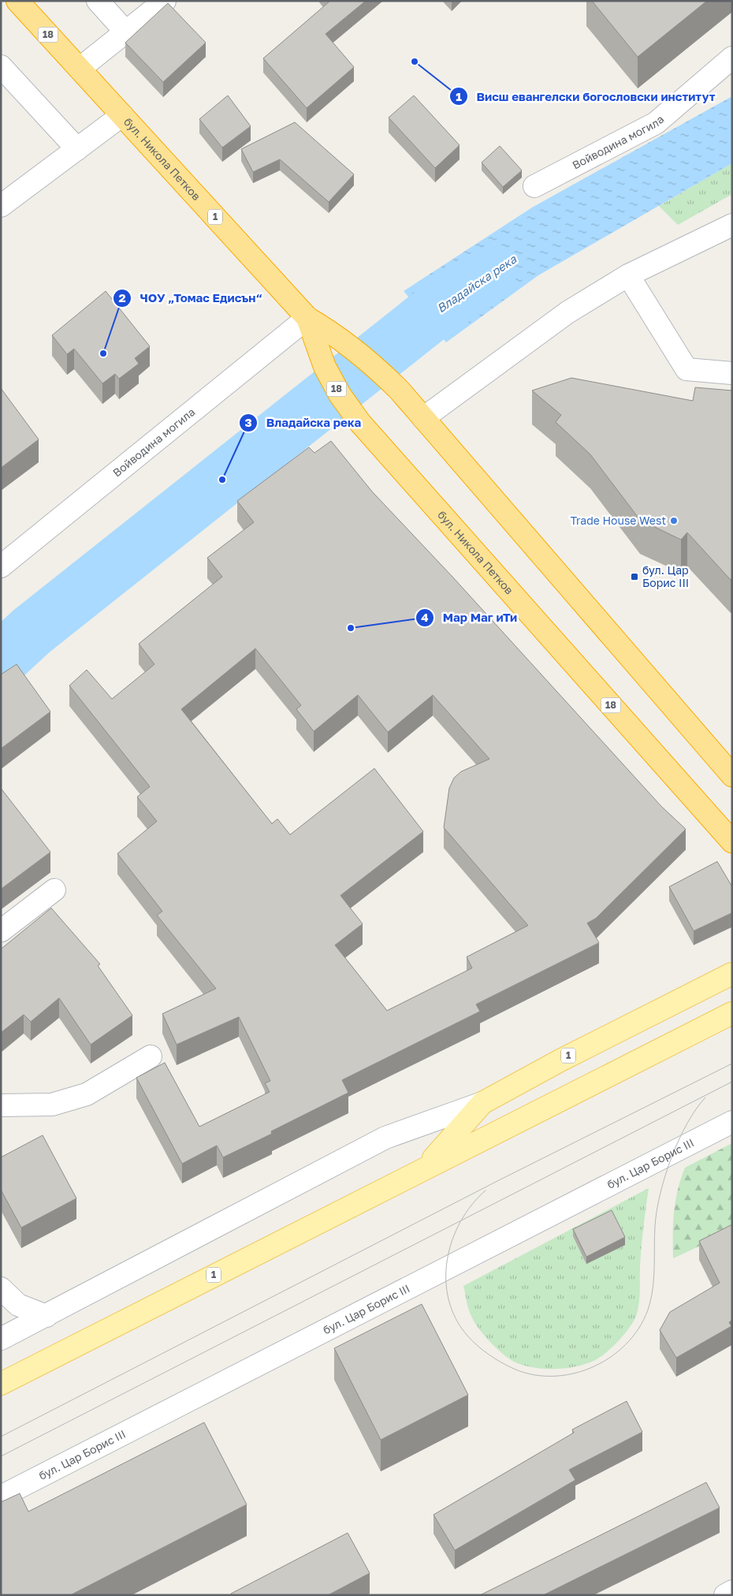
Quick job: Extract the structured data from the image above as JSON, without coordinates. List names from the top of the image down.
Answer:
{
  "streets": {
    "highway": ["18", "бул. Никола Петков", "1"],
    "street": ["Войводина могила", "бул. Цар Борис III"]
  },
  "crossings": [
    ["Войводина могила", "бул. Никола Петков"]
  ],
  "water": ["Владайска река"],
  "places": {
    "other": [
      "Висш евангелски богословски институт",
      "ЧОУ „Томас Едисън“",
      "Владайска река",
      "Trade House West",
      "Мар Маг иТи"
    ],
    "transit": ["бул. Цар Борис ІІІ"]
  }
}
